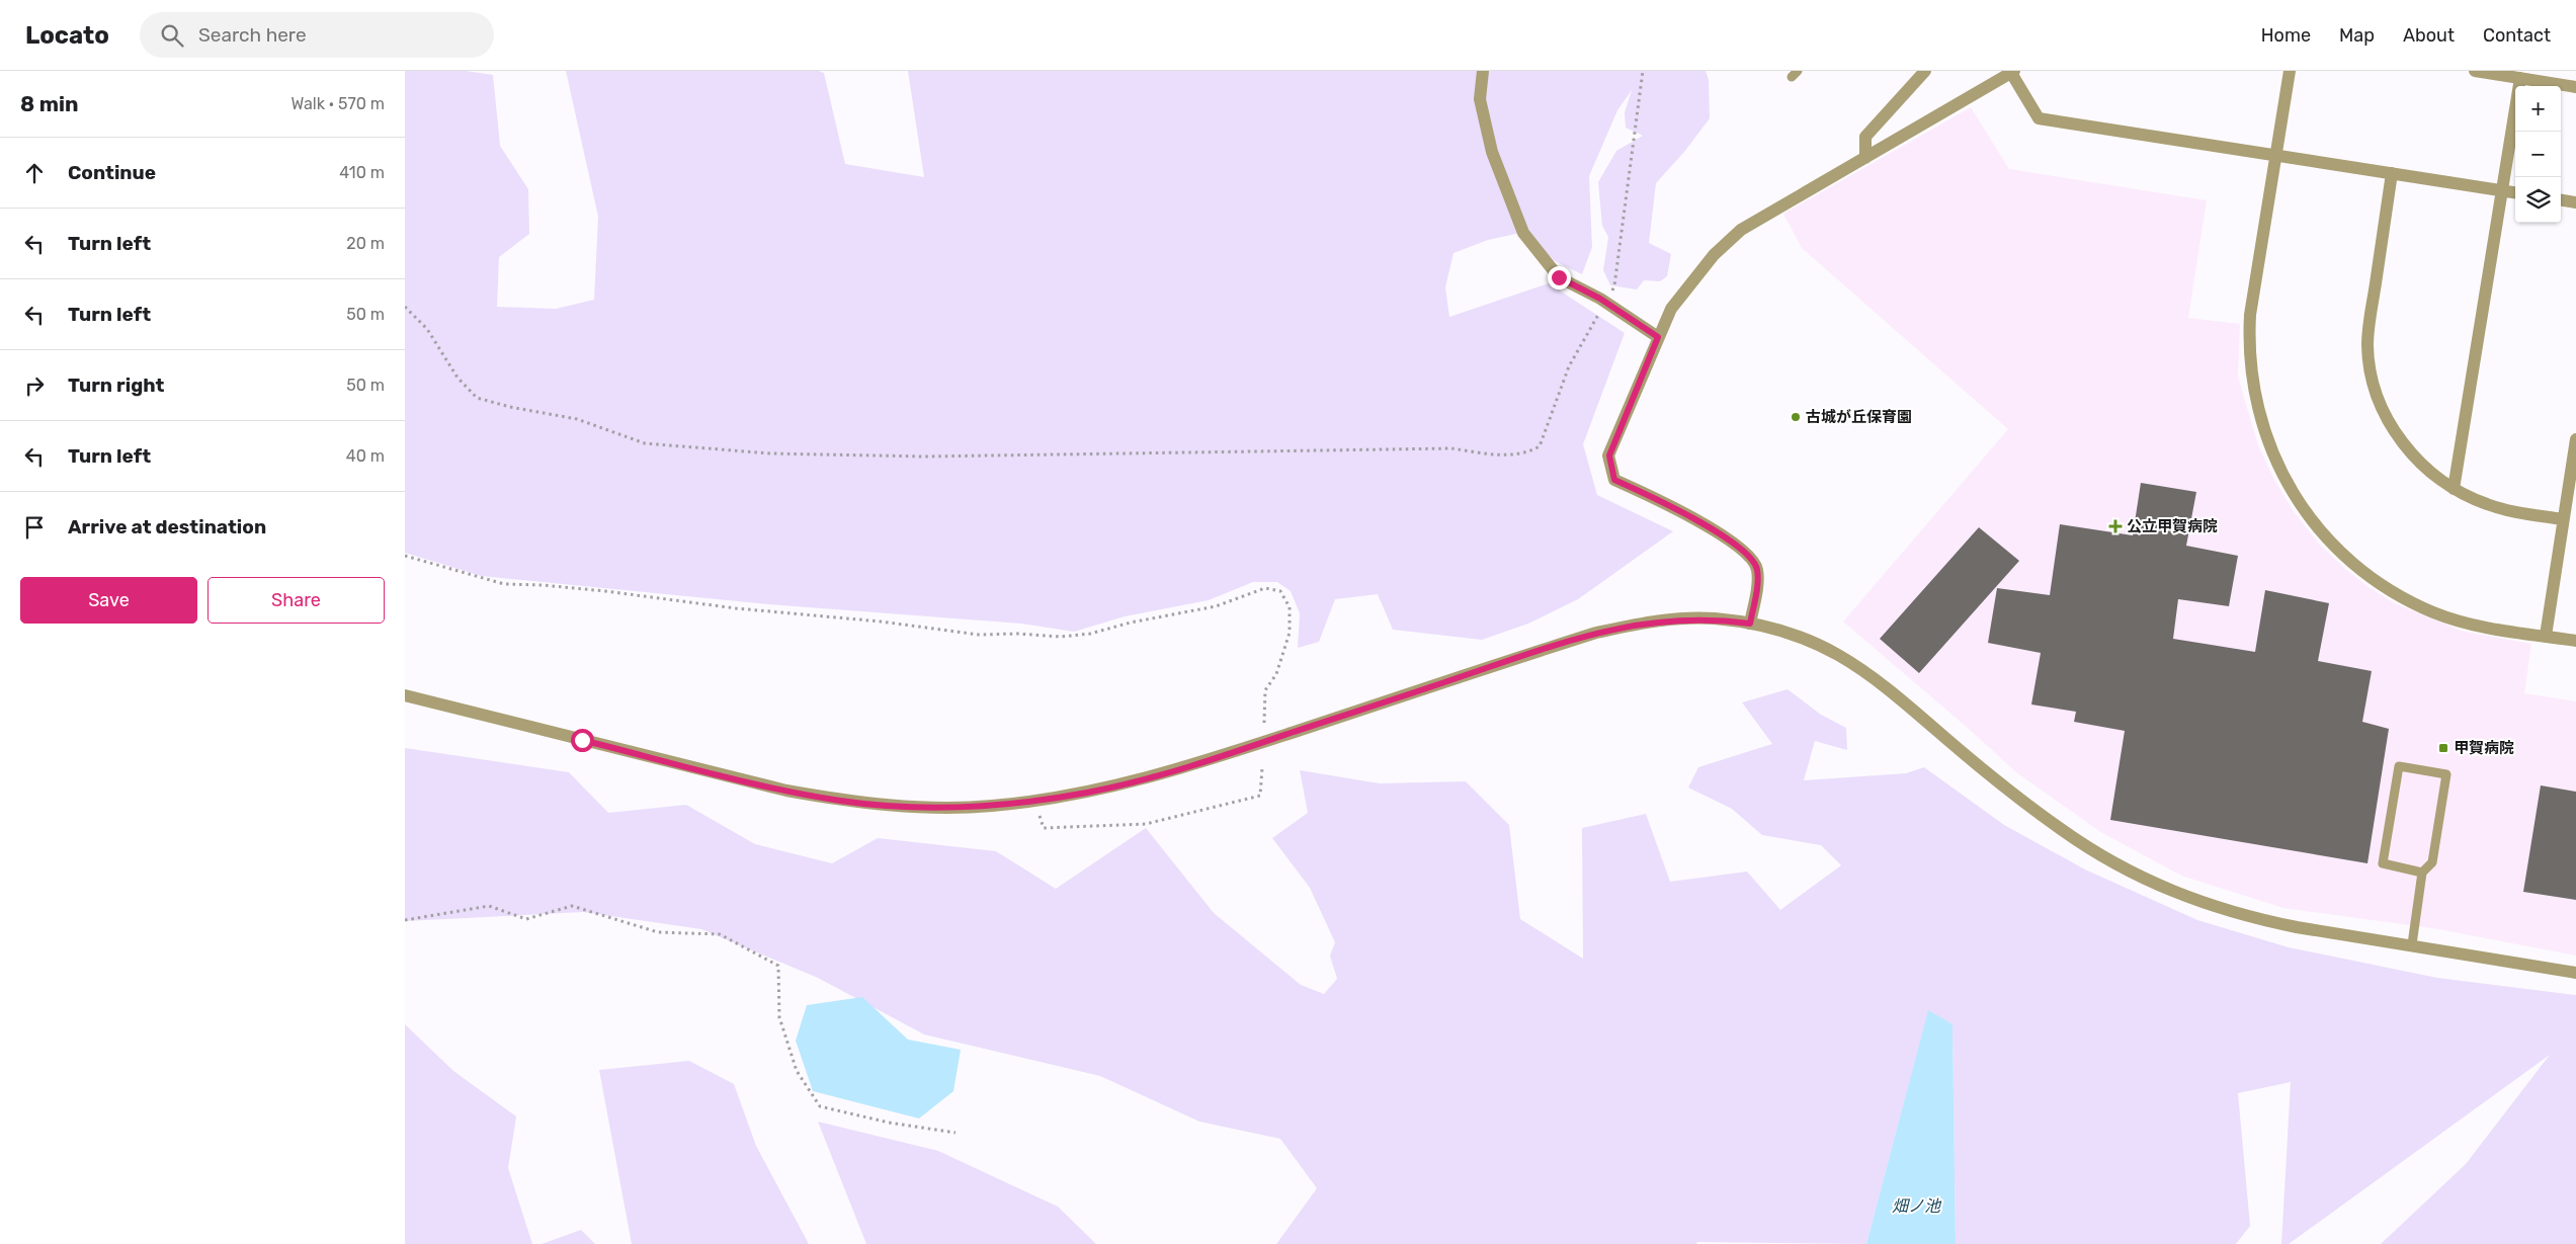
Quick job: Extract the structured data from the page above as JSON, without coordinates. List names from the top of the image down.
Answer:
{
  "water": ["畑ノ池"],
  "places": {
    "other": ["古城が丘保育園"],
    "health": ["公立甲賀病院"],
    "transit": ["甲賀病院"]
  },
  "page": {
    "header": "Locato",
    "search": "Search here",
    "nav": [
      "Home",
      "Map",
      "About",
      "Contact"
    ],
    "heading": ["8 min", "Walk · 570 m"],
    "map_buttons": ["+", "−"],
    "list": [
      ["Continue", "410 m"],
      ["Turn left", "20 m"],
      ["Turn left", "50 m"],
      ["Turn right", "50 m"],
      ["Turn left", "40 m"],
      "Arrive at destination"
    ],
    "buttons": ["Save", "Share"]
  }
}
